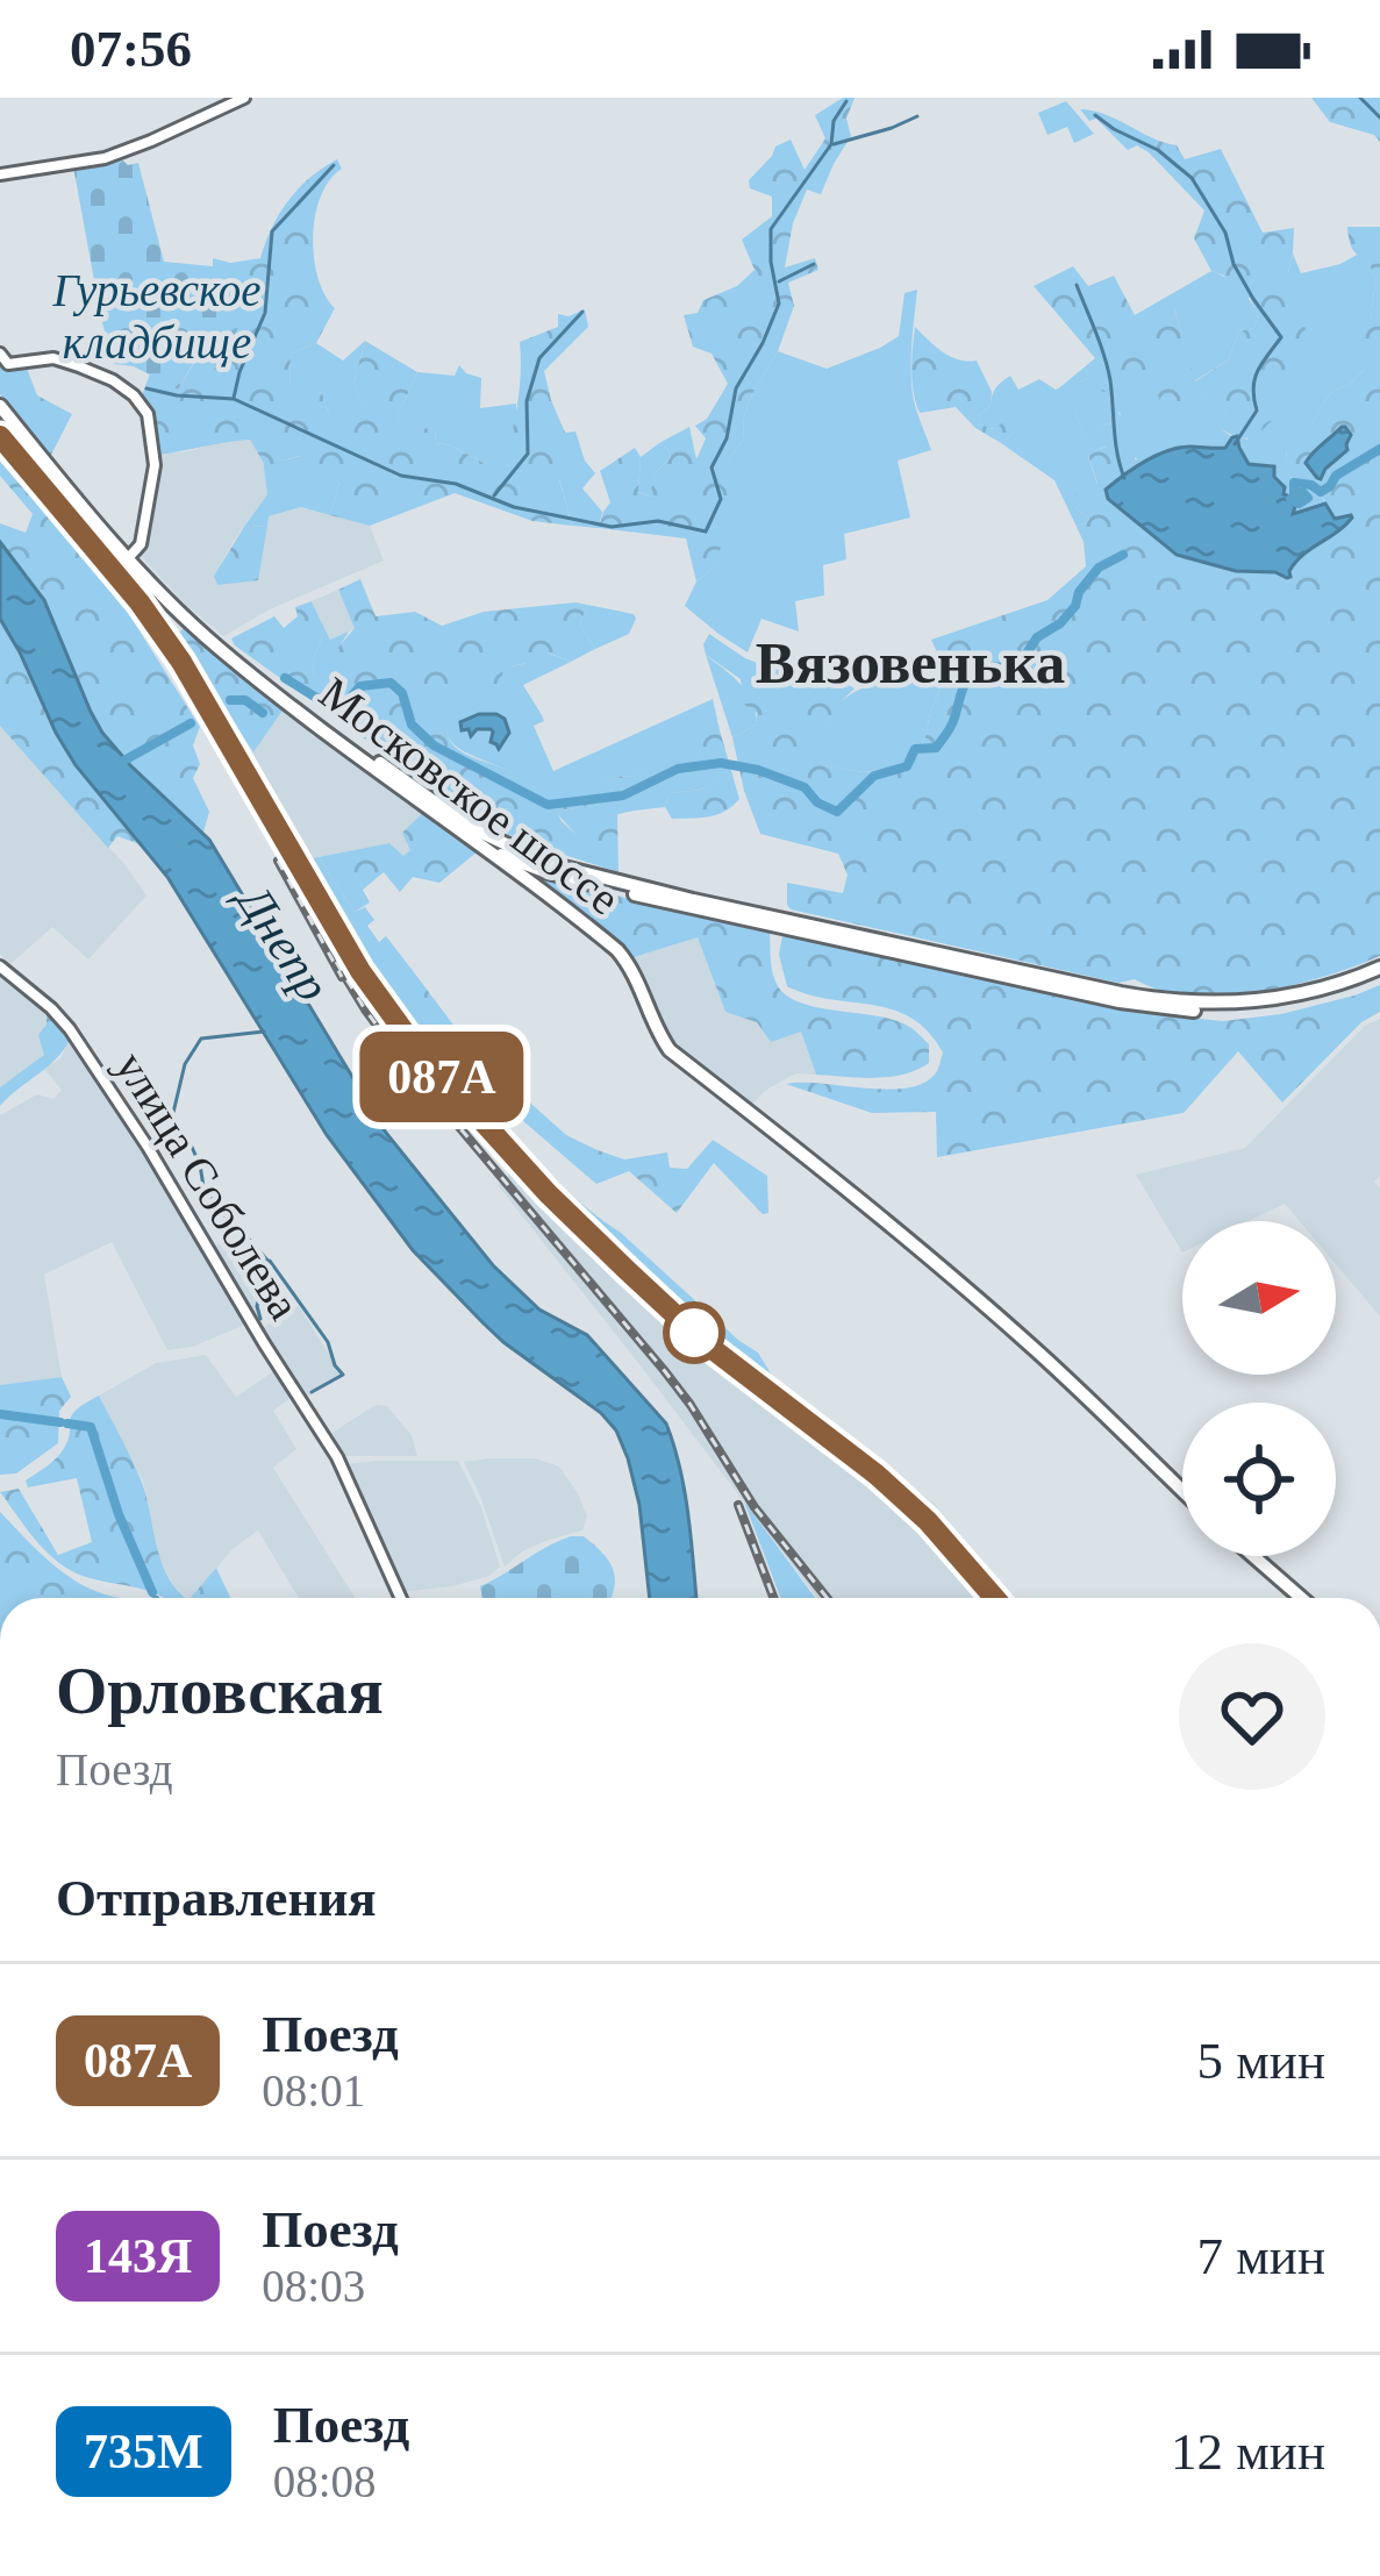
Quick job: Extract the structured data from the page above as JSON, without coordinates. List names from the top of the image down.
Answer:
{
  "streets": {
    "main road": ["Московское шоссе"],
    "street": ["улица Соболева"]
  },
  "districts": ["Вязовенька"],
  "water": ["Днепр"],
  "parks": ["Гурьевское кладбище"],
  "north": "right",
  "page": {
    "status": "07:56",
    "on_map": "087А",
    "heading": [
      ["Орловская", "Поезд"],
      "Отправления"
    ],
    "list": [
      {
        "mark": "087А",
        "name": "Поезд",
        "note": "08:01",
        "value": "5 мин"
      },
      {
        "mark": "143Я",
        "name": "Поезд",
        "note": "08:03",
        "value": "7 мин"
      },
      {
        "mark": "735М",
        "name": "Поезд",
        "note": "08:08",
        "value": "12 мин"
      }
    ]
  }
}
